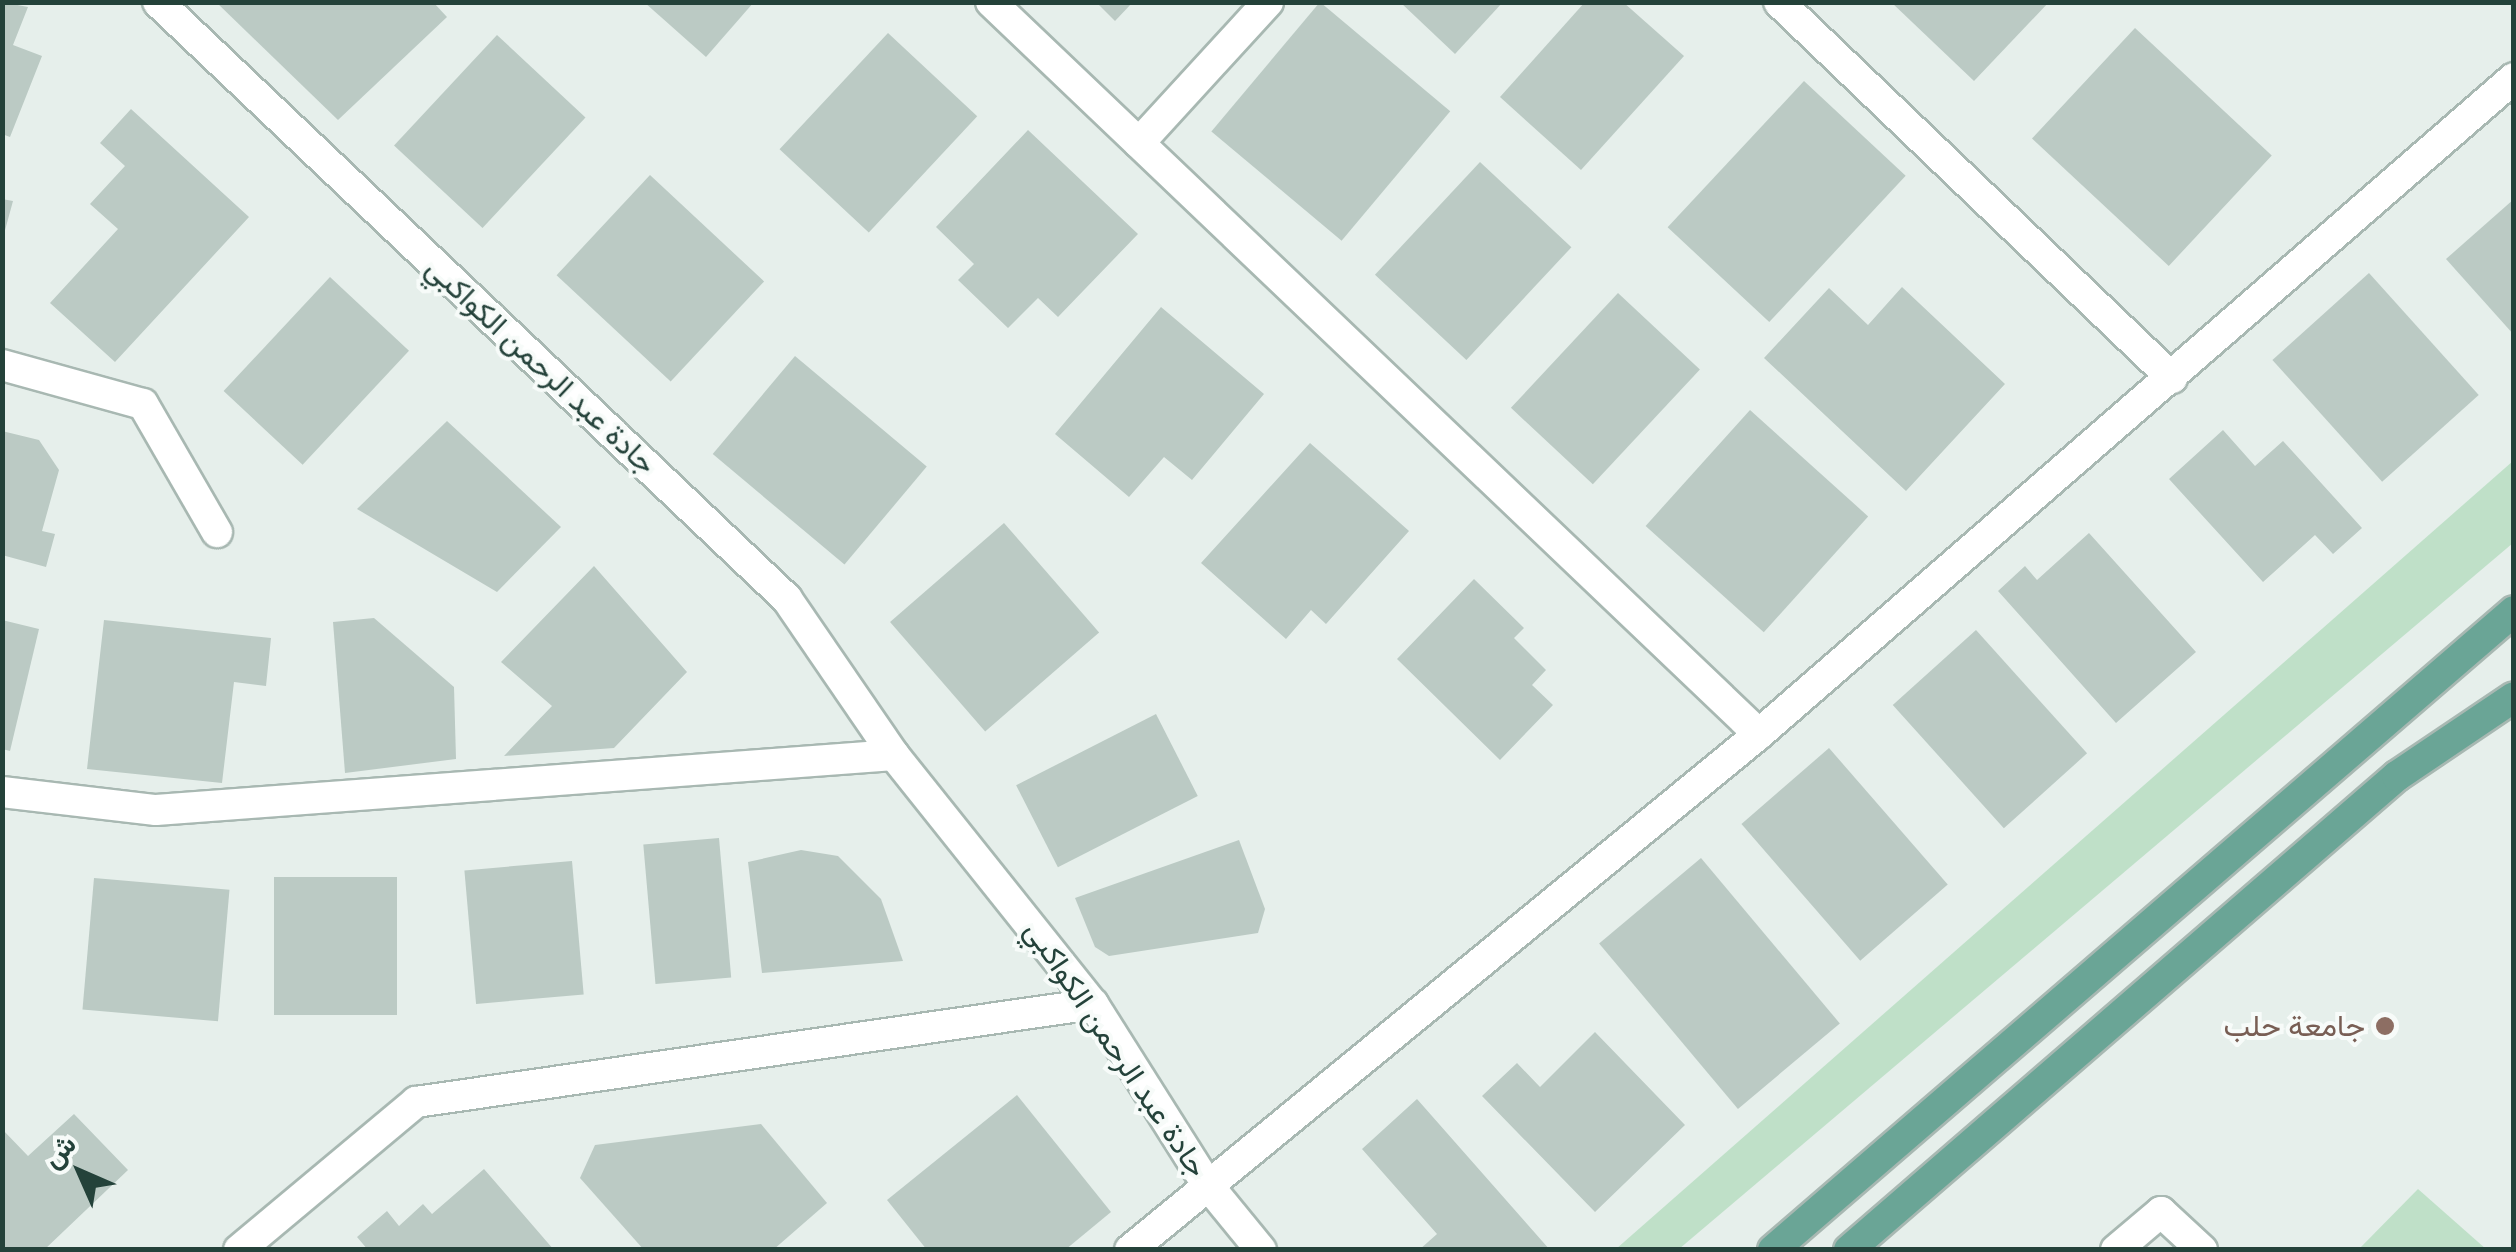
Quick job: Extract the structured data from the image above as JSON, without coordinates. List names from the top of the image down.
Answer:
{
  "streets": {
    "street": ["جادة عبد الرحمن الكواكبي"]
  },
  "places": ["جامعة حلب"],
  "north": "top left"
}
